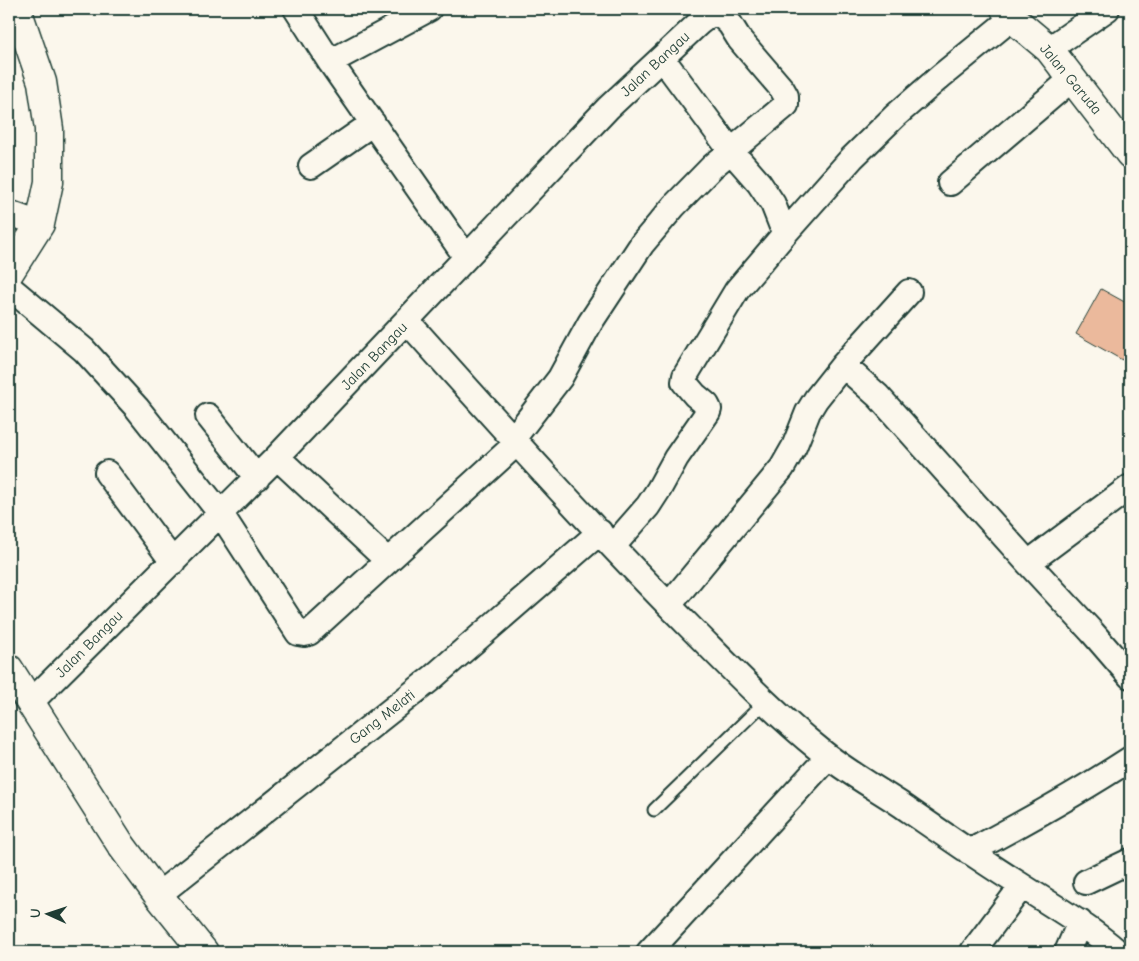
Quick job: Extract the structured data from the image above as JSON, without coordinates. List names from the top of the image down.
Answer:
{
  "streets": {
    "main road": ["Jalan Garuda"],
    "street": ["Jalan Bangau", "Gang Melati"]
  },
  "north": "left"
}
